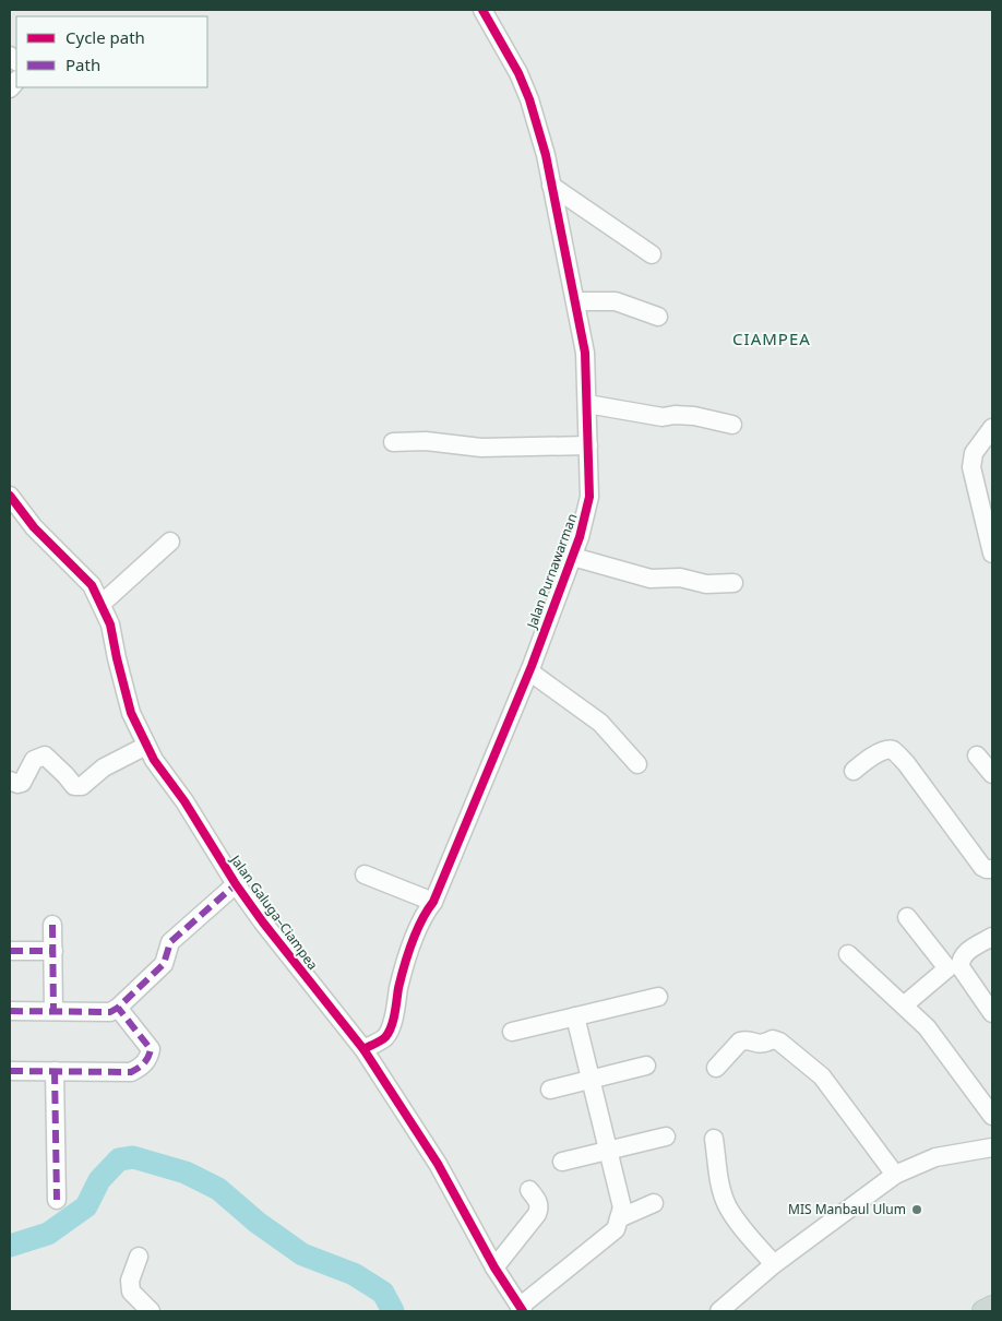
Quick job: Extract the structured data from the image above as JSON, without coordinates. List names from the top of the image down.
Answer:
{
  "streets": {
    "street": ["Jalan Purnawarman", "Jalan Galuga–Ciampea"]
  },
  "crossings": [
    ["Jalan Purnawarman", "Jalan Galuga–Ciampea"]
  ],
  "districts": ["CIAMPEA"],
  "places": ["MIS Manbaul Ulum"],
  "legend": ["Cycle path", "Path"]
}
